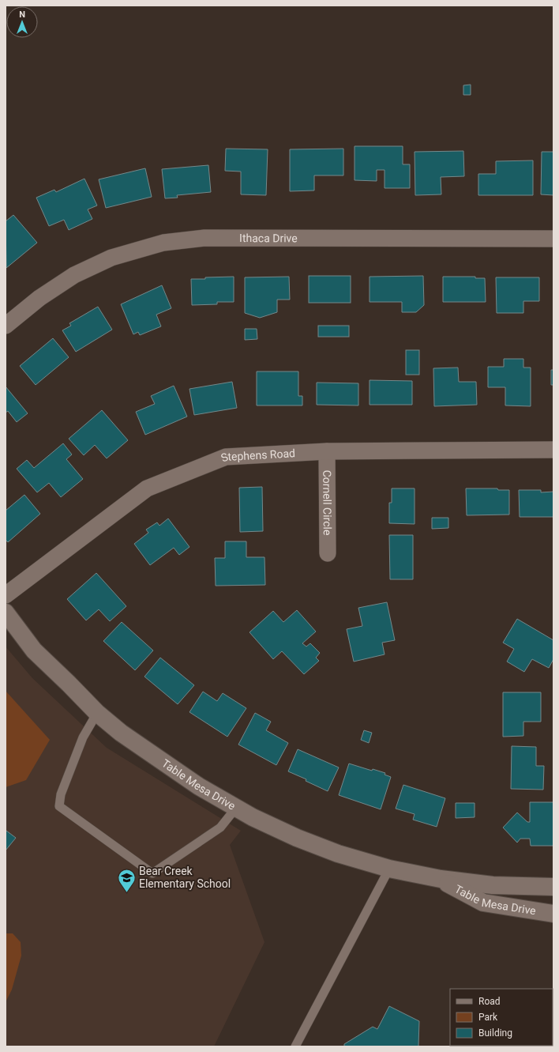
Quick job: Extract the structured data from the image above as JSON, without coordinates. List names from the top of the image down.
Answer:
{
  "streets": {
    "street": [
      "Ithaca Drive",
      "Stephens Road",
      "Cornell Circle",
      "Table Mesa Drive"
    ]
  },
  "crossings": [
    ["Stephens Road", "Cornell Circle"]
  ],
  "places": {
    "school or university": ["Bear Creek Elementary School"]
  },
  "legend": ["Road", "Park", "Building"],
  "north": "top"
}
